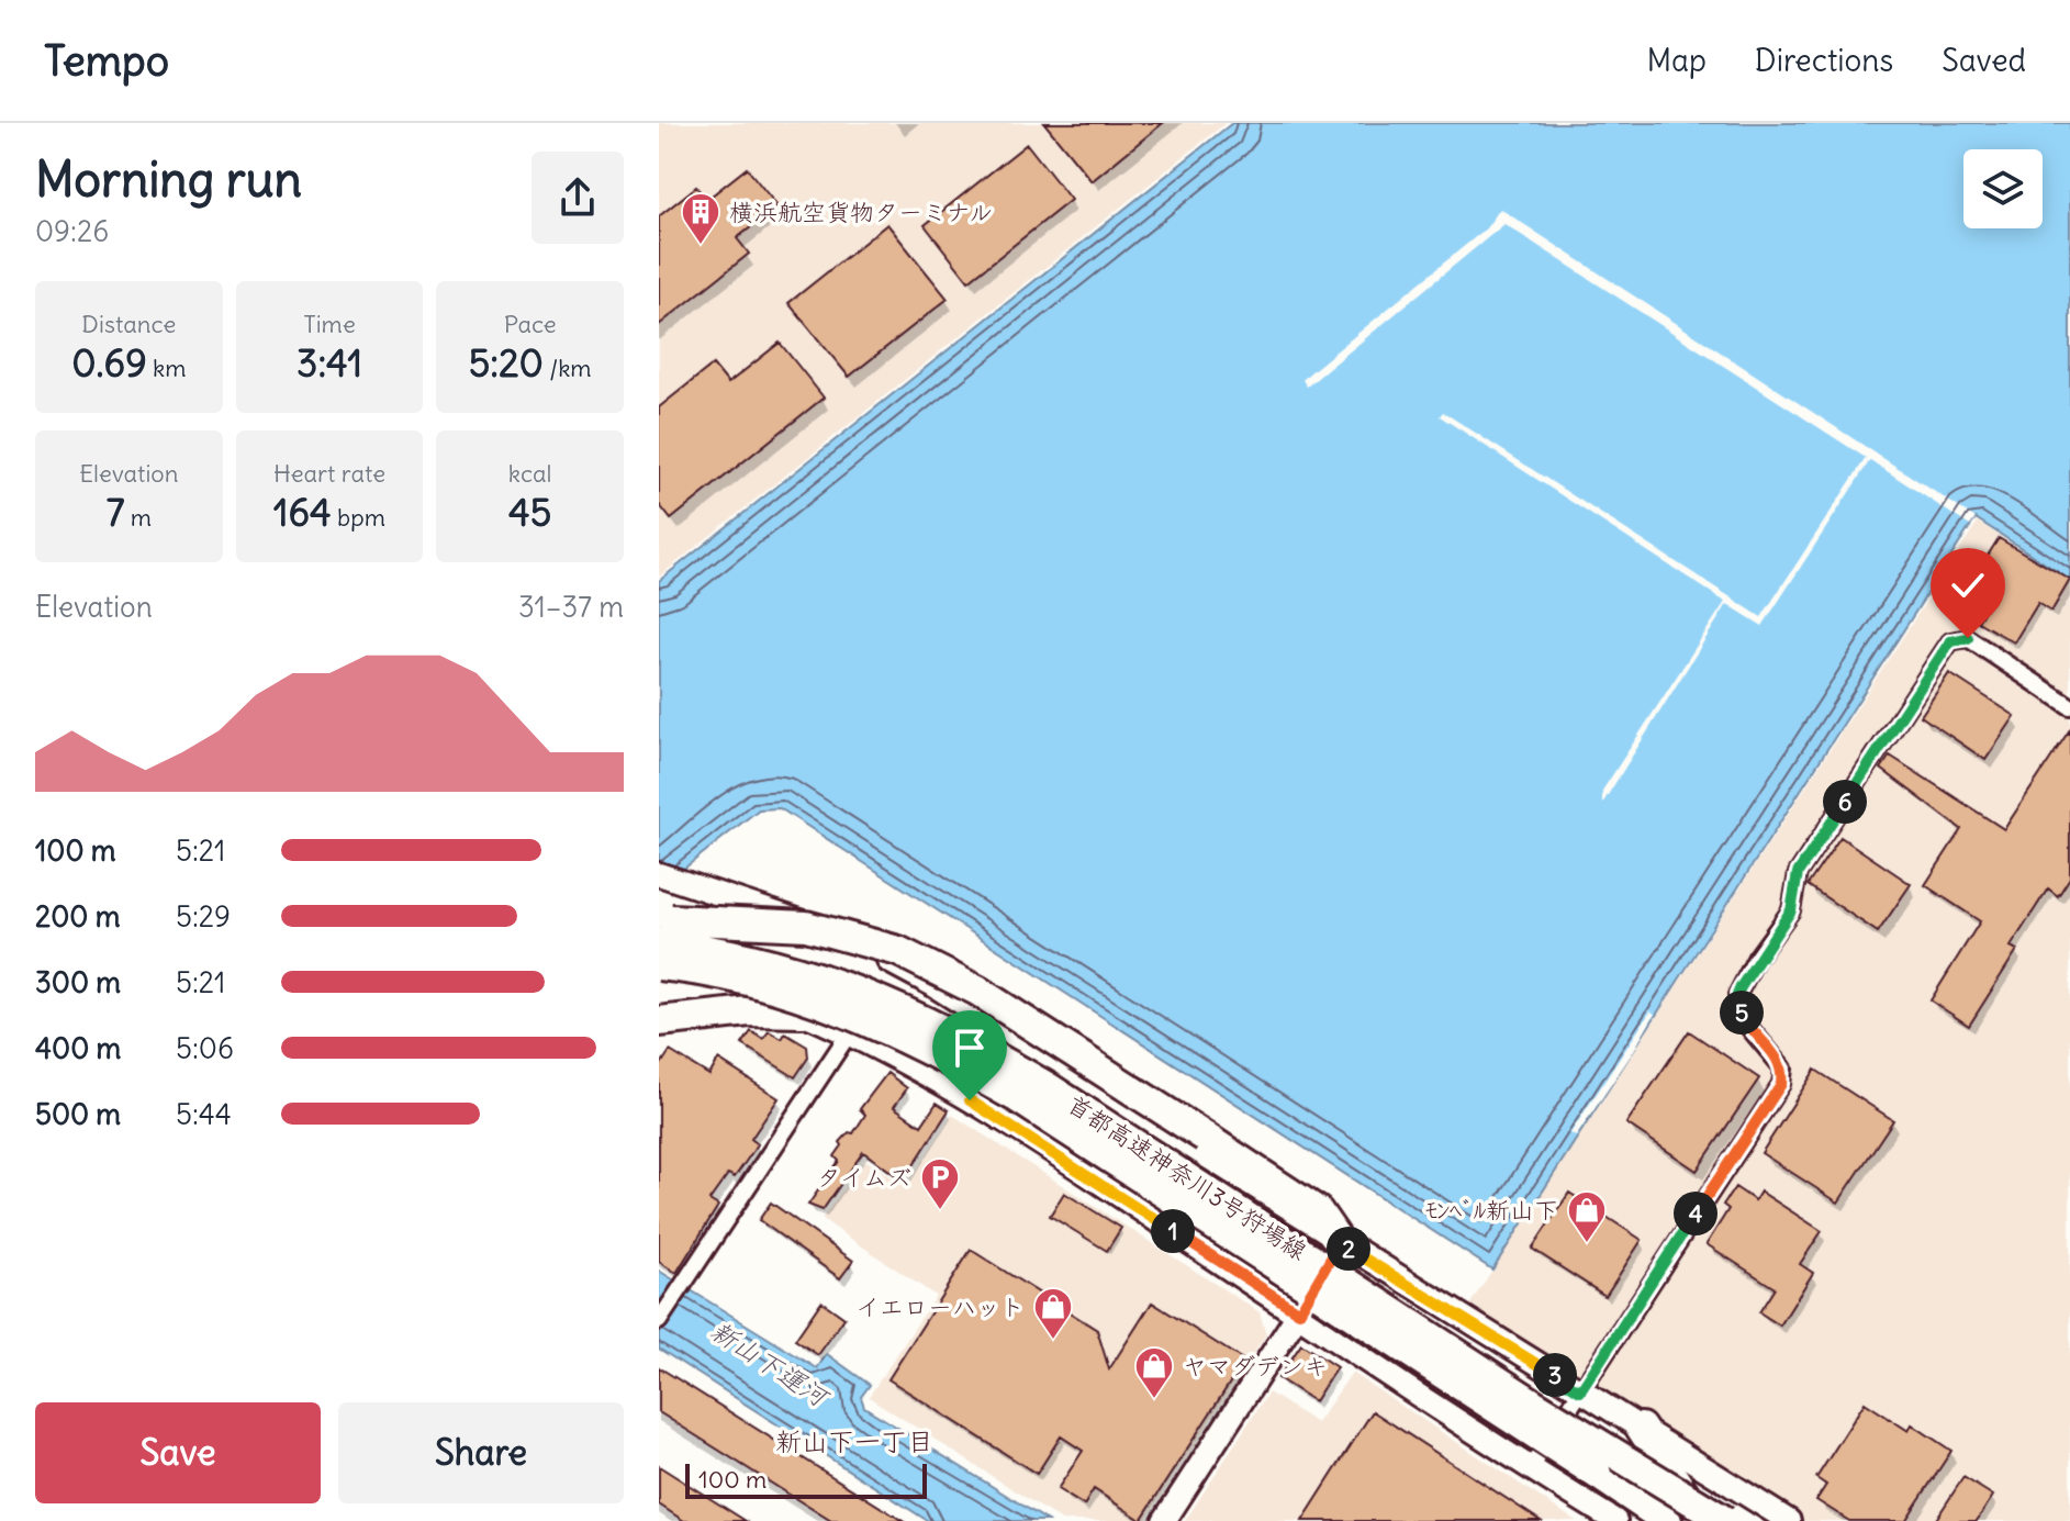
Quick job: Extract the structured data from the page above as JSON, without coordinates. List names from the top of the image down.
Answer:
{
  "streets": {
    "highway": ["首都高速神奈川3号狩場線"]
  },
  "districts": ["新山下一丁目"],
  "water": ["新山下運河"],
  "places": {
    "building": ["横浜航空貨物ターミナル"],
    "parking": ["タイムズ"],
    "shop": ["ﾓﾝﾍﾞﾙ新山下", "イエローハット", "ヤマダデンキ"]
  },
  "scale_bar": "100 m",
  "page": {
    "header": "Tempo",
    "nav": ["Map", "Directions", "Saved"],
    "heading": ["Morning run", "09:26"],
    "stats": [
      ["Distance", "0.69 km"],
      ["Time", "3:41"],
      ["Pace", "5:20 /km"],
      ["Elevation", "7 m"],
      ["Heart rate", "164 bpm"],
      ["kcal", "45"]
    ],
    "chart": ["Elevation", "31–37 m"],
    "pins": [
      "6",
      "5",
      "4",
      "1",
      "2",
      "3"
    ],
    "list": [
      {
        "name": "100 m",
        "note": "5:21"
      },
      {
        "name": "200 m",
        "note": "5:29"
      },
      {
        "name": "300 m",
        "note": "5:21"
      },
      {
        "name": "400 m",
        "note": "5:06"
      },
      {
        "name": "500 m",
        "note": "5:44"
      }
    ],
    "buttons": ["Save", "Share"],
    "scale": "100 m"
  }
}
